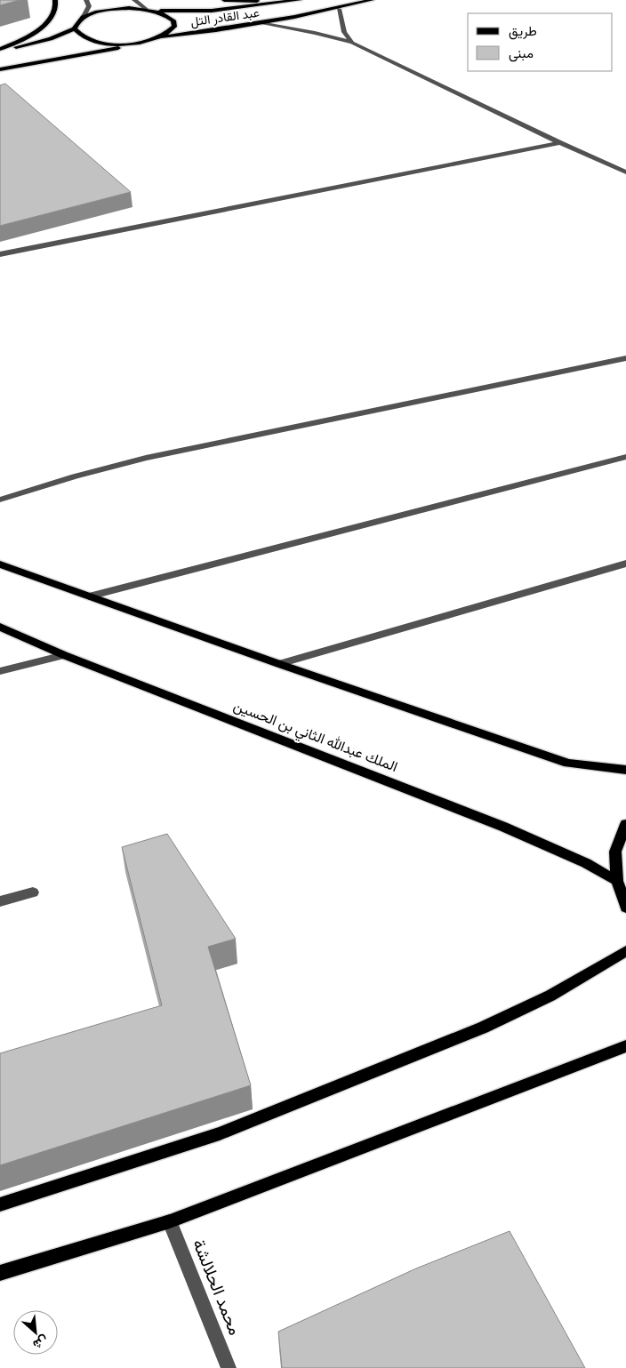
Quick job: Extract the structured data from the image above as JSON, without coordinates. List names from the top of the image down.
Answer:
{
  "streets": {
    "main road": ["عبد القادر التل", "الملك عبدالله الثاني بن الحسين"],
    "street": ["محمد الحلالشة"]
  },
  "legend": ["طريق", "مبنى"],
  "north": "bottom right"
}
